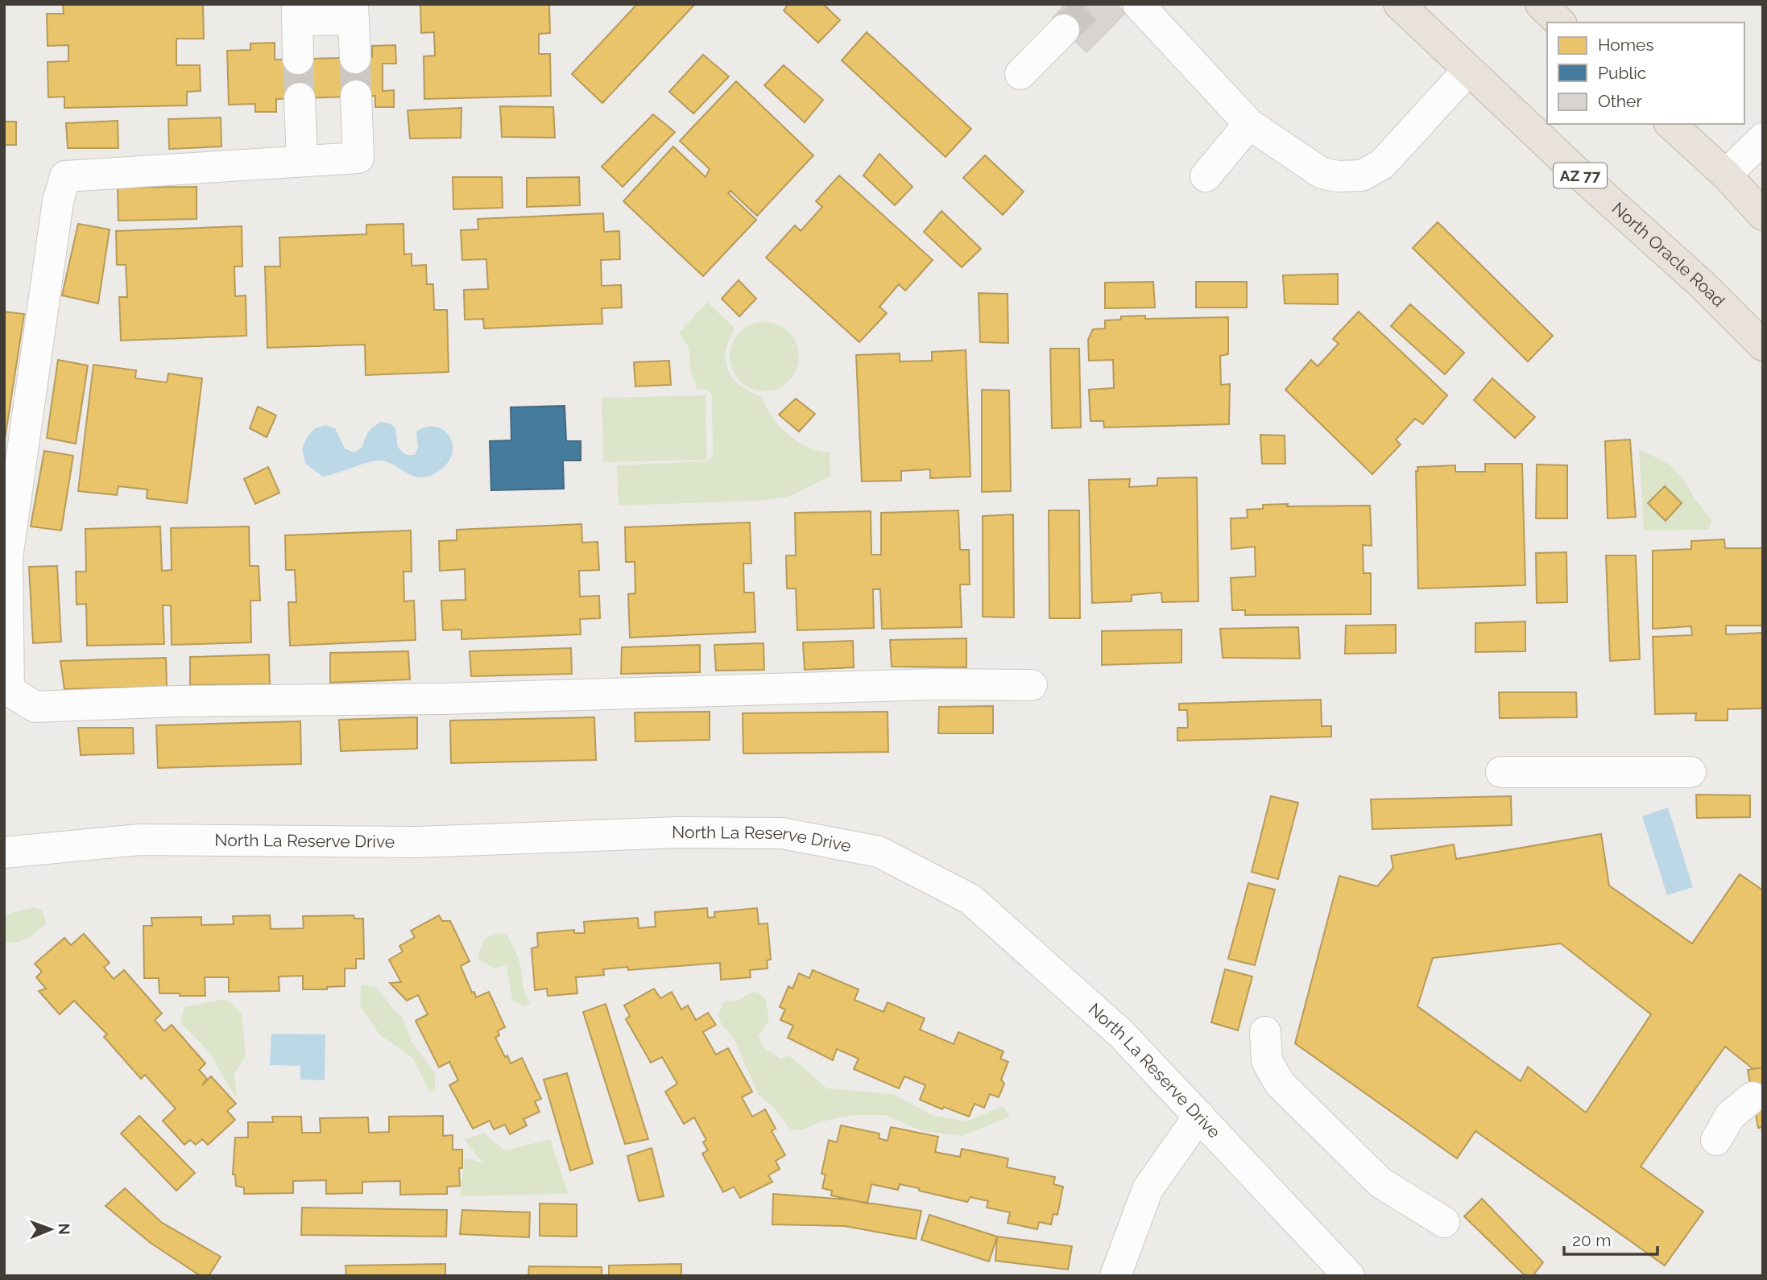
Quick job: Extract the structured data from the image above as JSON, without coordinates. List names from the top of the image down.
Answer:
{
  "streets": {
    "highway": ["AZ 77", "North Oracle Road"],
    "street": ["North La Reserve Drive"]
  },
  "legend": ["Homes", "Public", "Other"],
  "scale_bar": "20 m",
  "north": "right"
}
